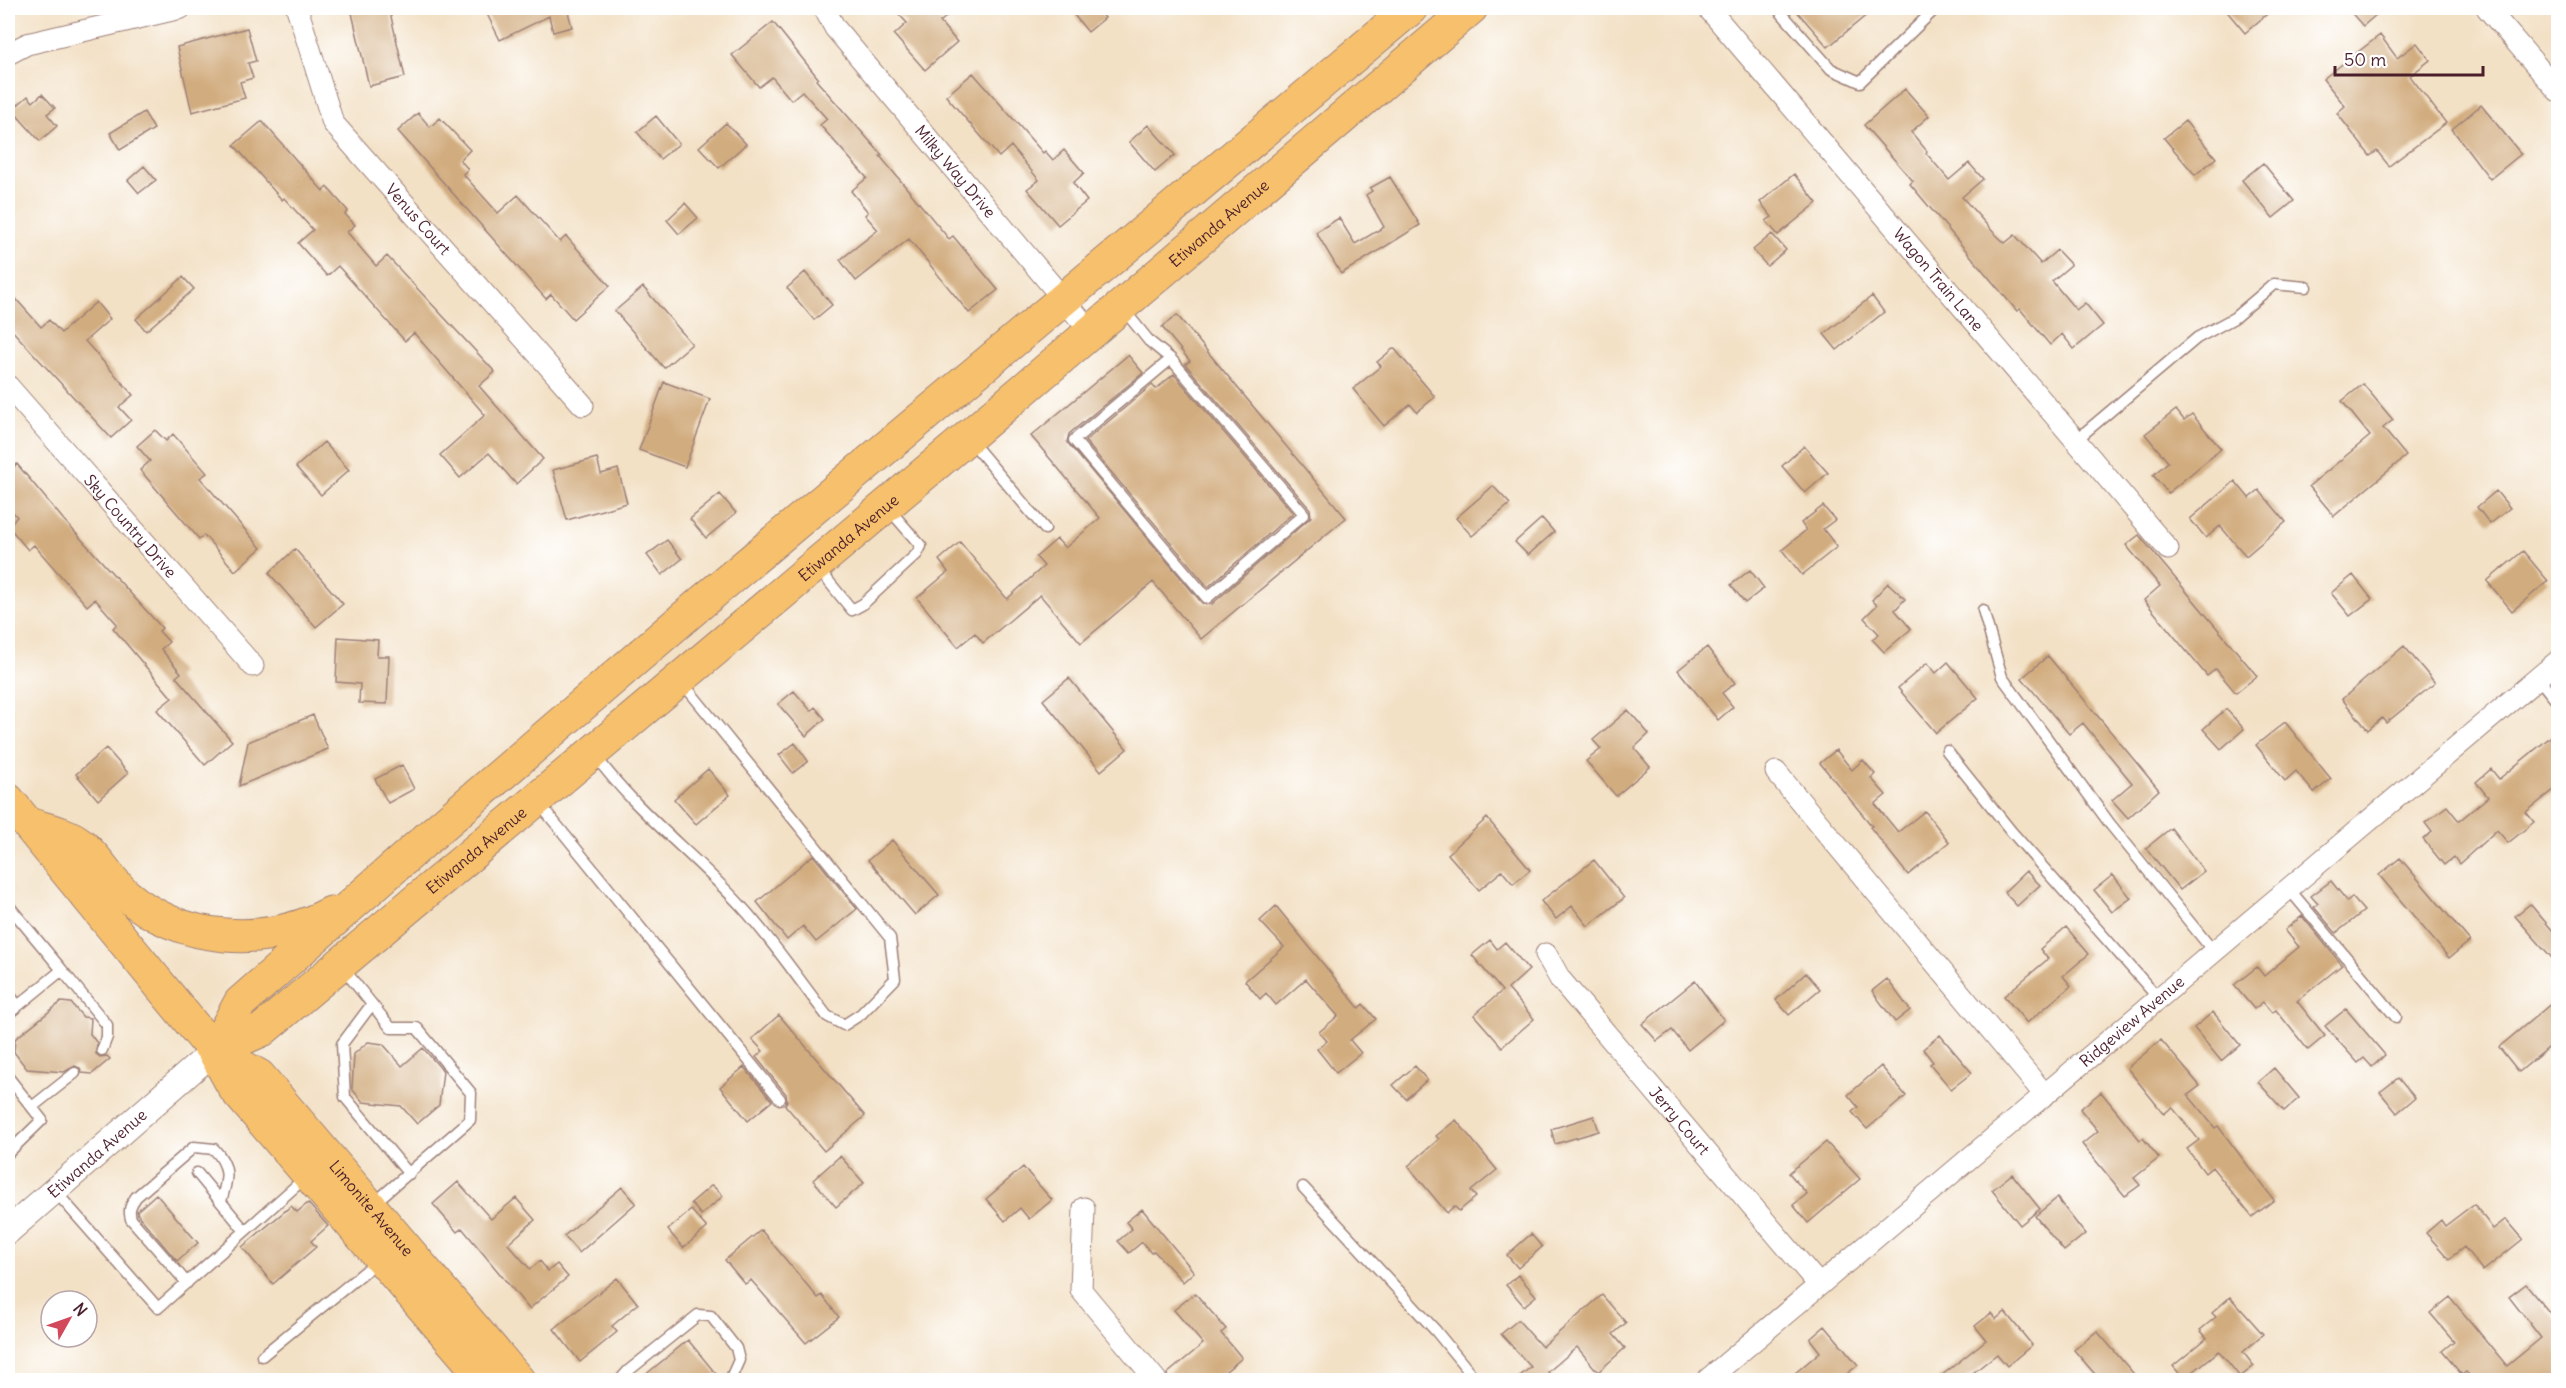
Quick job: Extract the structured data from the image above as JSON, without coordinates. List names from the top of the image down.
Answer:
{
  "streets": {
    "main road": ["Etiwanda Avenue", "Limonite Avenue"],
    "street": [
      "Milky Way Drive",
      "Venus Court",
      "Wagon Train Lane",
      "Sky Country Drive",
      "Ridgeview Avenue",
      "Jerry Court"
    ]
  },
  "crossings": [
    ["Milky Way Drive", "Etiwanda Avenue"],
    ["Etiwanda Avenue", "Limonite Avenue"],
    ["Ridgeview Avenue", "Jerry Court"]
  ],
  "scale_bar": "50 m",
  "north": "top right"
}
